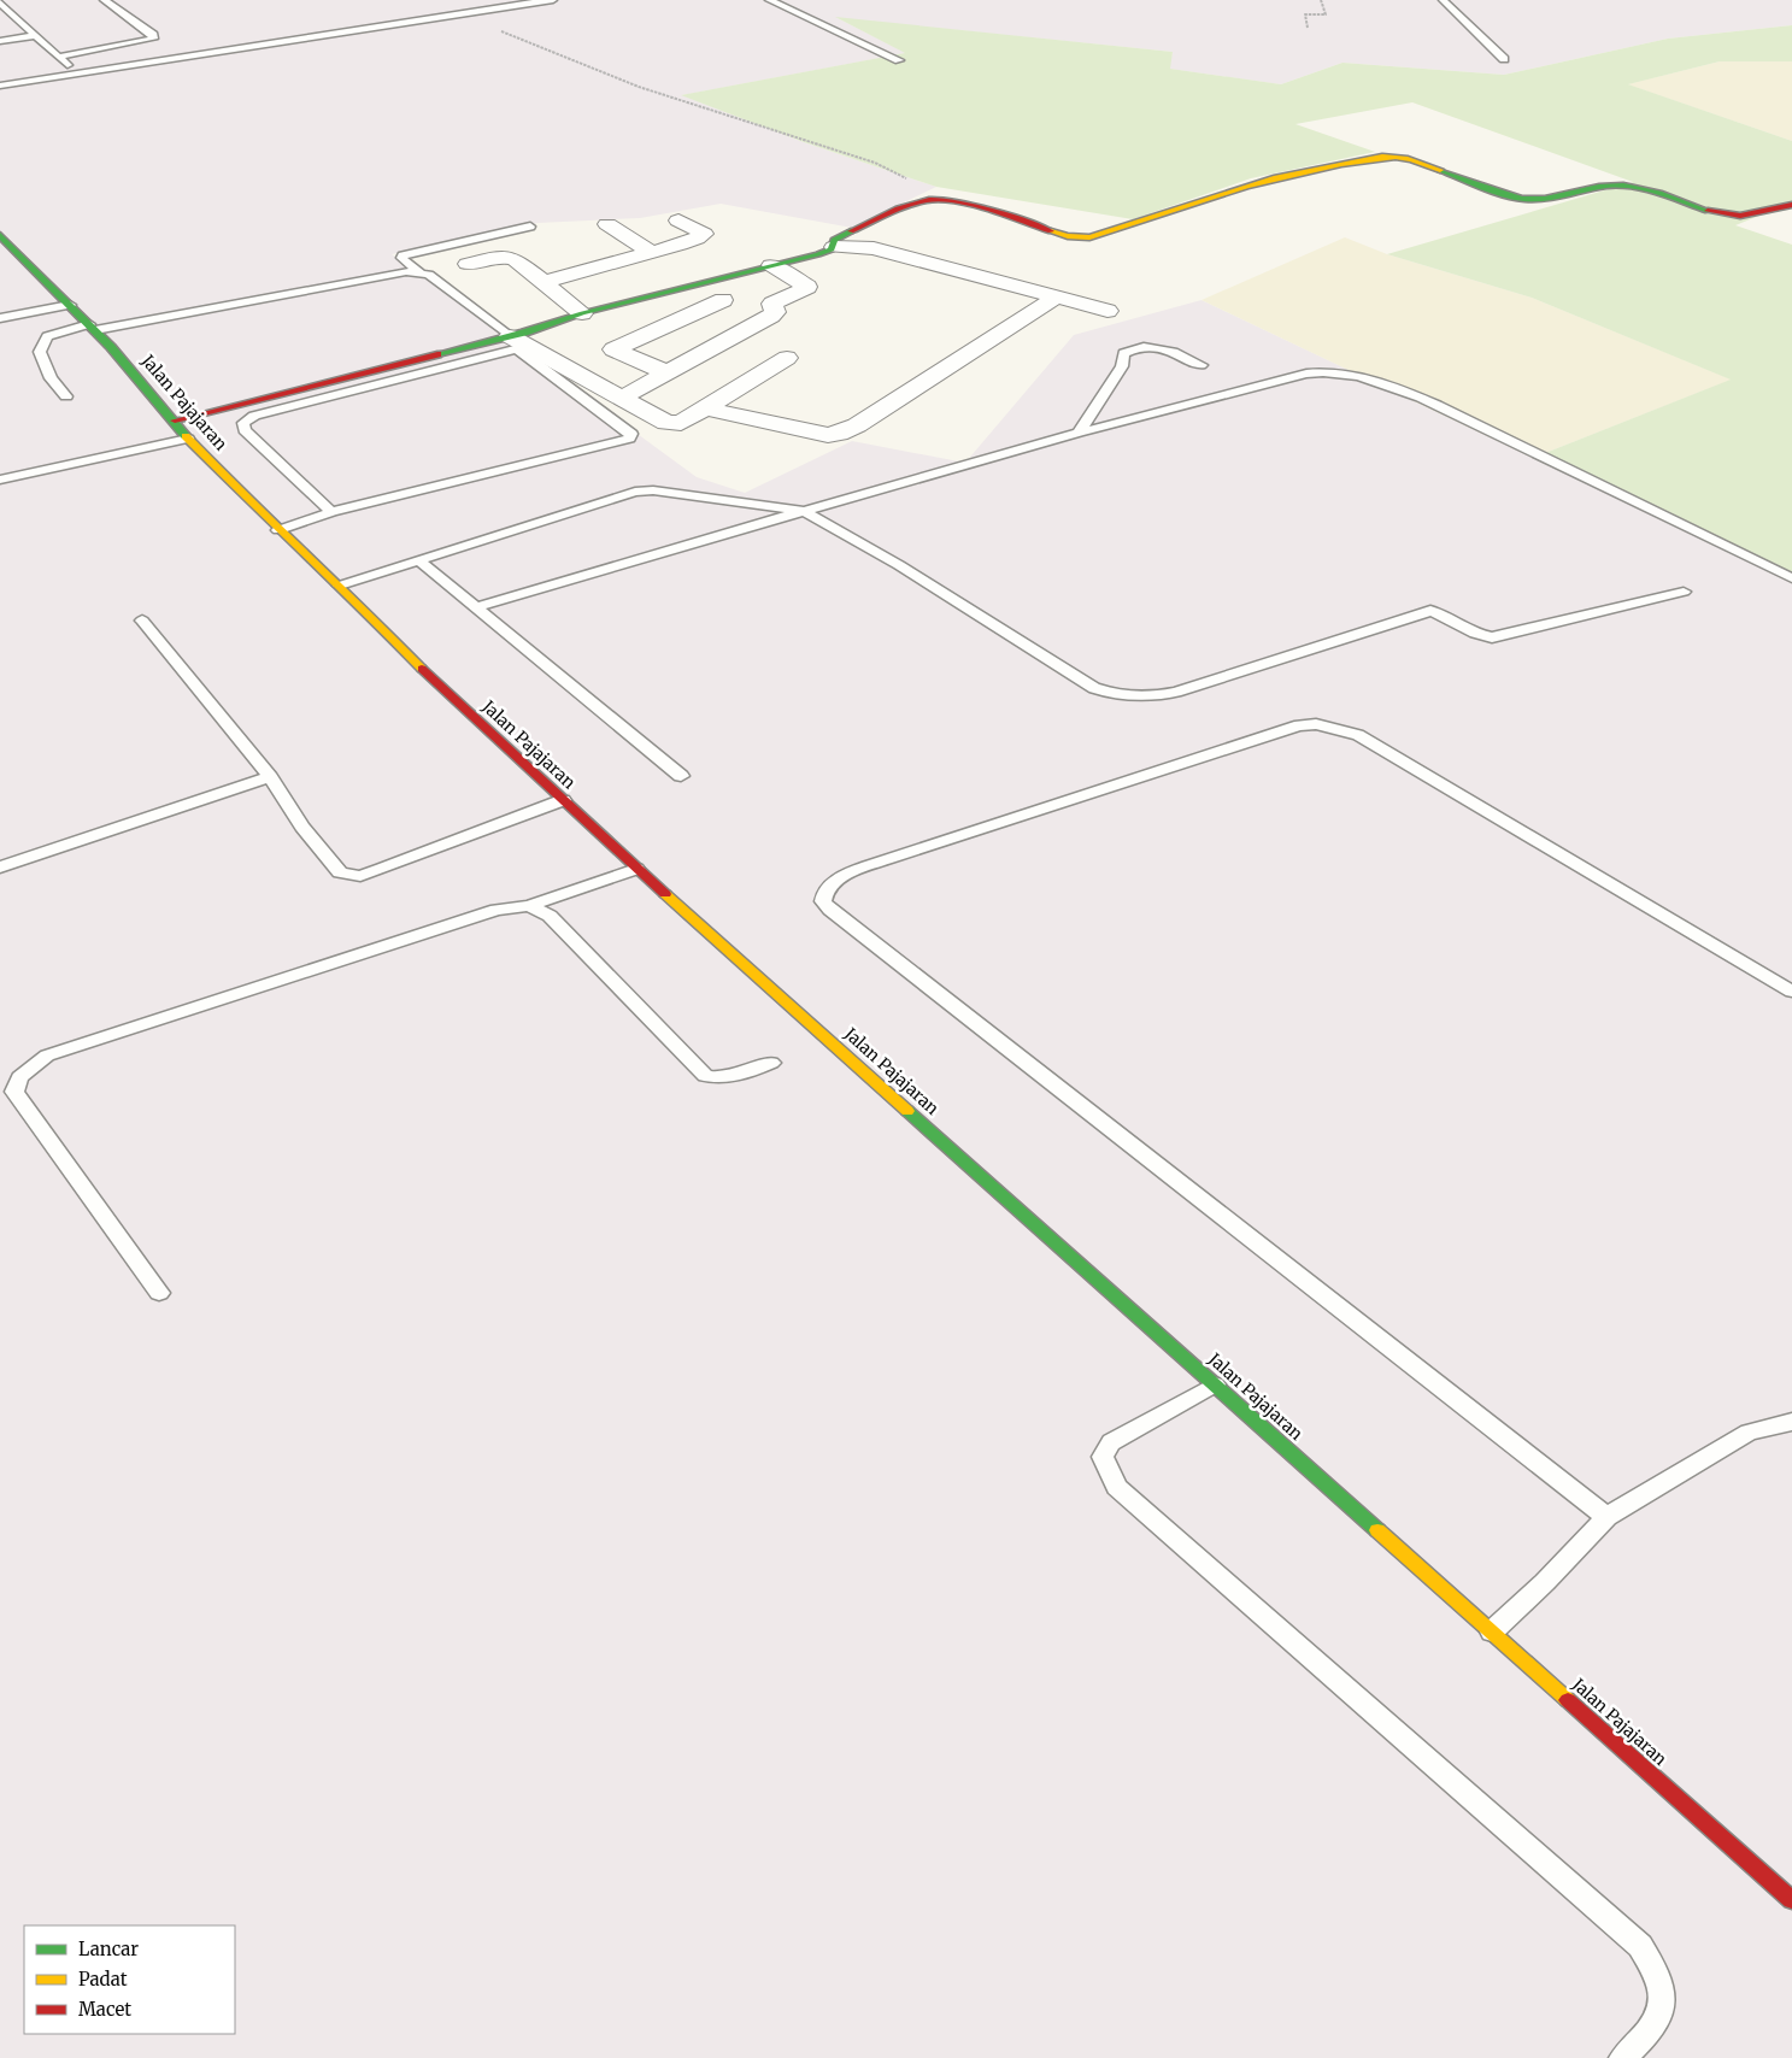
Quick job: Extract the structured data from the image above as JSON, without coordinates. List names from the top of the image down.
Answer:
{
  "streets": {
    "main road": ["Jalan Pajajaran"]
  },
  "legend": ["Lancar", "Padat", "Macet"]
}
